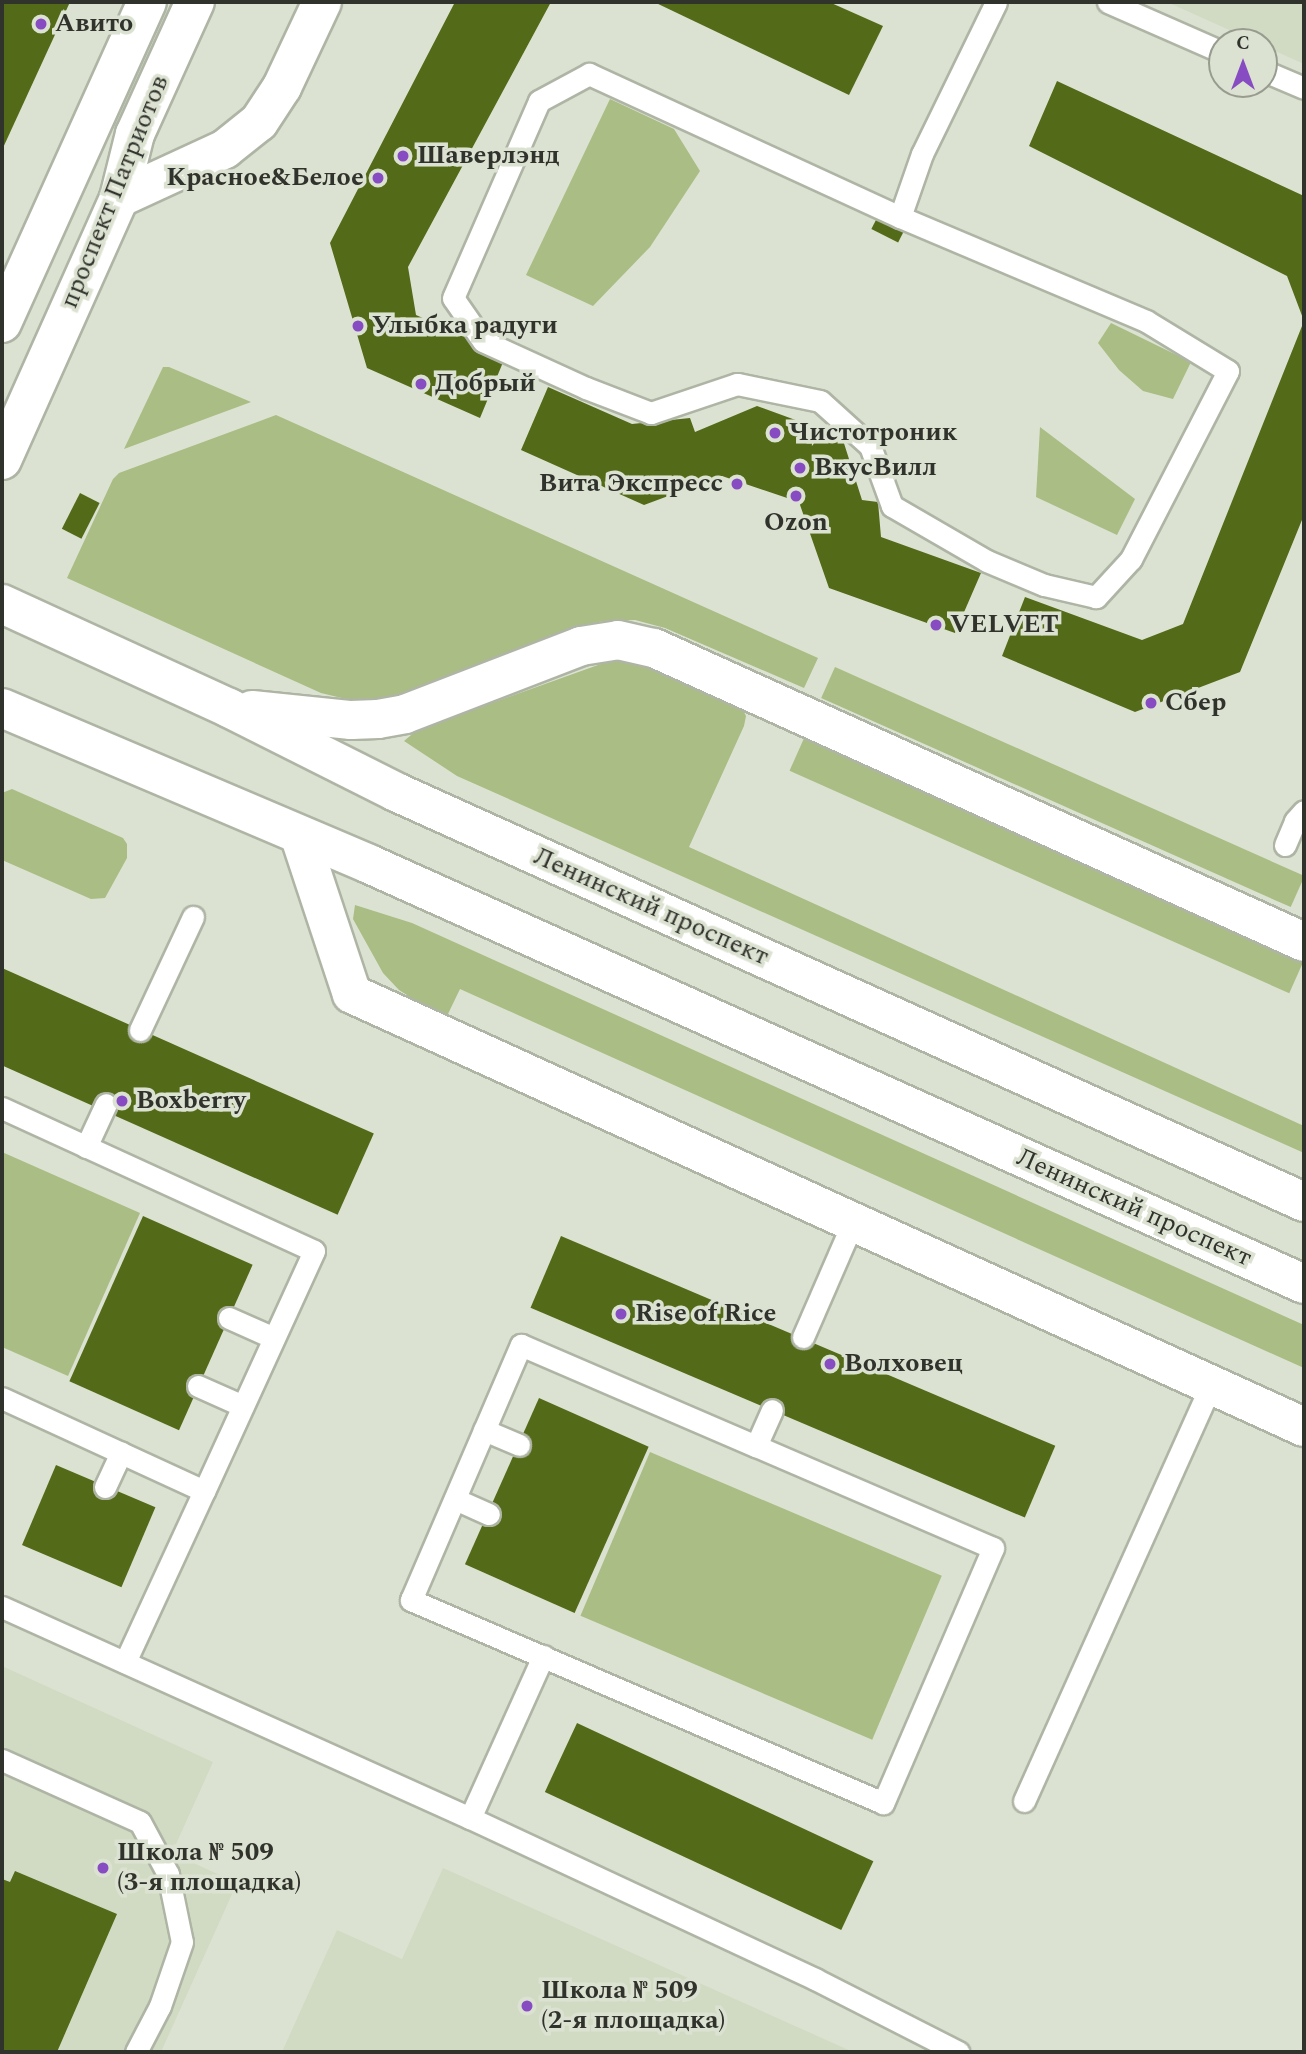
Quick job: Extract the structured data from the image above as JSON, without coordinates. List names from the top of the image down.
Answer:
{
  "streets": {
    "street": ["проспект Патриотов", "Ленинский проспект"]
  },
  "places": [
    "Авито",
    "Шаверлэнд",
    "Красное&Белое",
    "Улыбка радуги",
    "Добрый",
    "Чистотроник",
    "ВкусВилл",
    "Вита Экспресс",
    "Ozon",
    "VELVET",
    "Сбер",
    "Boxberry",
    "Rise of Rice",
    "Волховец",
    "Школа № 509 (3-я площадка)",
    "Школа № 509 (2-я площадка)"
  ],
  "north": "top"
}
